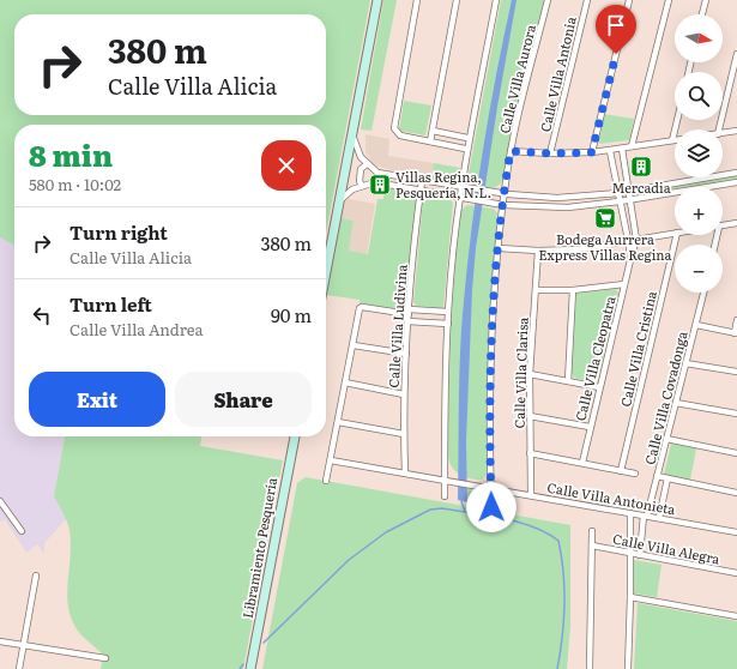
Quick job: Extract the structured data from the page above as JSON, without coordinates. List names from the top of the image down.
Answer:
{
  "streets": {
    "main road": ["Libramiento Pesquería"],
    "street": [
      "Calle Villa Antonia",
      "Calle Villa Aurora",
      "Calle Villa Ludivina",
      "Calle Villa Cristina",
      "Calle Villa Cleopatra",
      "Calle Villa Clarisa",
      "Calle Villa Covadonga",
      "Calle Villa Antonieta",
      "Calle Villa Alegra"
    ]
  },
  "crossings": [
    ["Calle Villa Aurora", "Calle Villa Antonieta"],
    ["Calle Villa Clarisa", "Calle Villa Antonieta"],
    ["Calle Villa Covadonga", "Calle Villa Antonieta"],
    ["Calle Villa Covadonga", "Calle Villa Alegra"]
  ],
  "places": {
    "building": ["Mercadia", "Villas Regina, Pesquería, N.L."],
    "supermarket": ["Bodega Aurrera Express Villas Regina"]
  },
  "north": "right",
  "page": {
    "map_buttons": ["+", "−"],
    "turn": ["380 m", "Calle Villa Alicia"],
    "heading": ["8 min", "580 m · 10:02"],
    "list": [
      {
        "name": "Turn right",
        "note": "Calle Villa Alicia",
        "value": "380 m"
      },
      {
        "name": "Turn left",
        "note": "Calle Villa Andrea",
        "value": "90 m"
      }
    ],
    "buttons": ["Exit", "Share"]
  }
}
